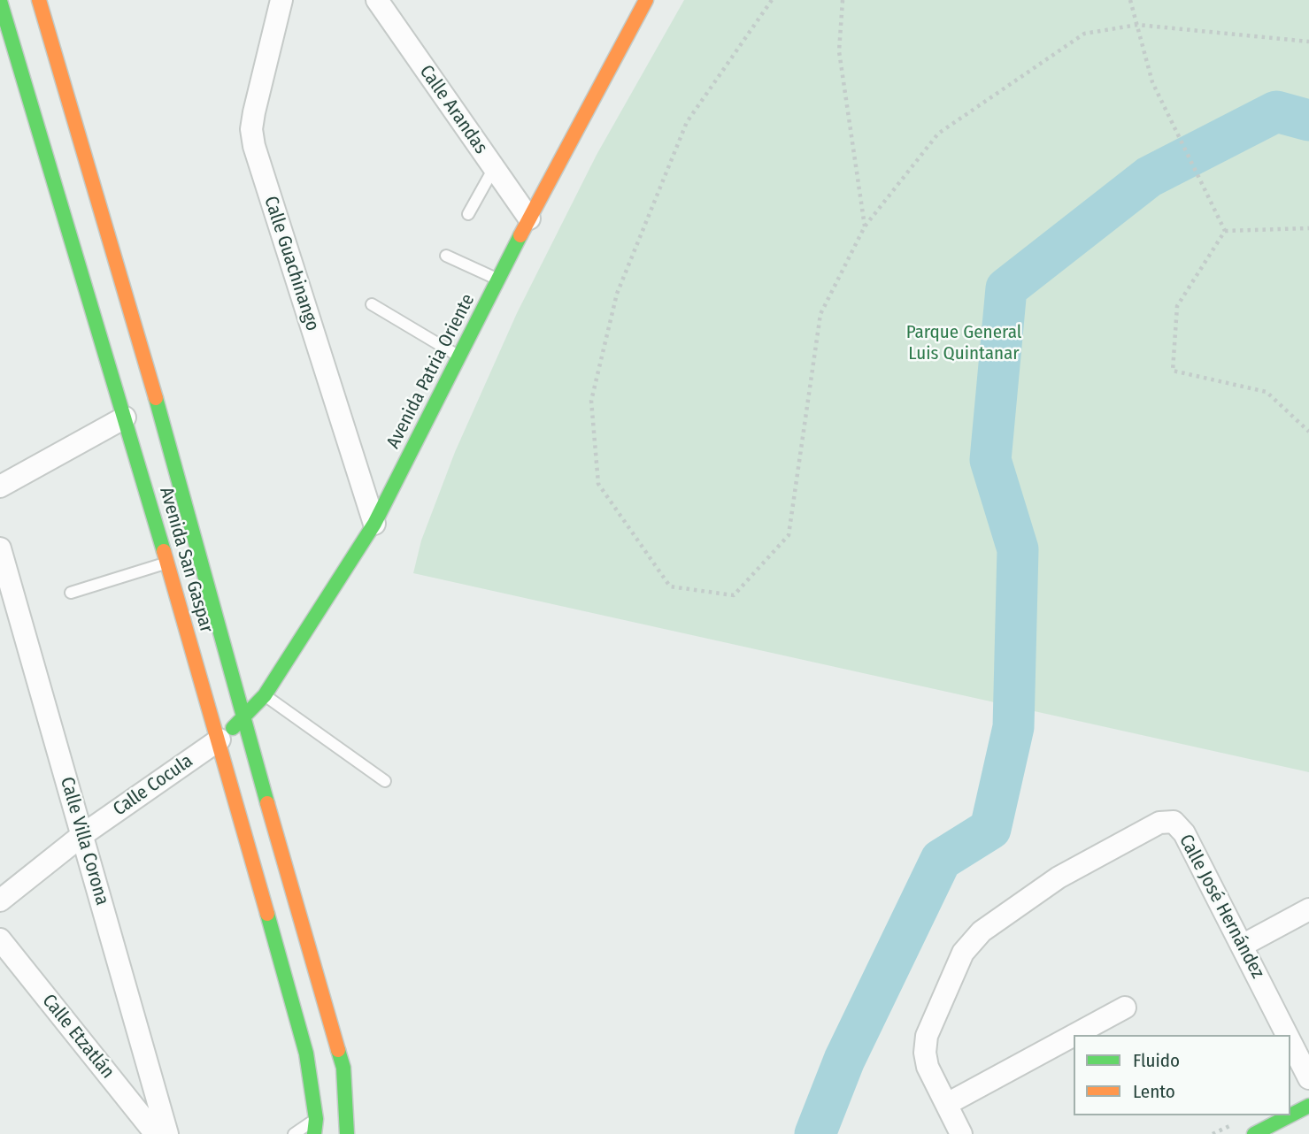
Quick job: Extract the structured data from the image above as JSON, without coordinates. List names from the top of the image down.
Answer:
{
  "streets": {
    "street": [
      "Calle Arandas",
      "Calle Guachinango",
      "Avenida Patria Oriente",
      "Avenida San Gaspar",
      "Calle Cocula",
      "Calle Villa Corona",
      "Calle José Hernández",
      "Calle Etzatlán"
    ]
  },
  "crossings": [
    ["Calle Arandas", "Avenida Patria Oriente"],
    ["Calle Guachinango", "Avenida Patria Oriente"],
    ["Avenida Patria Oriente", "Avenida San Gaspar"],
    ["Avenida Patria Oriente", "Calle Cocula"],
    ["Avenida San Gaspar", "Calle Cocula"],
    ["Calle Cocula", "Calle Villa Corona"]
  ],
  "parks": ["Parque General Luis Quintanar"],
  "legend": ["Fluido", "Lento"]
}
